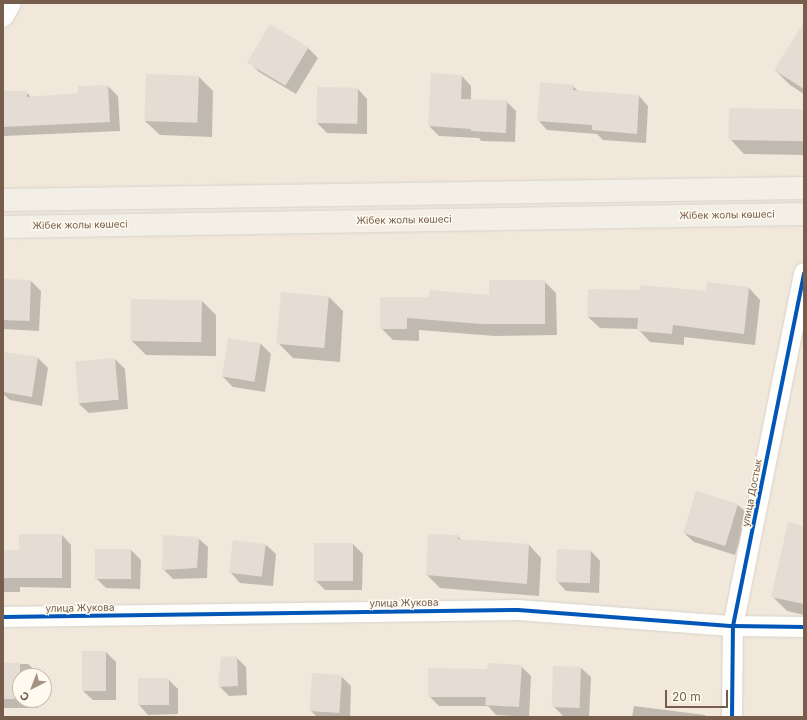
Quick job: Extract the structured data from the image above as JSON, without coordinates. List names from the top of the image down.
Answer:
{
  "streets": {
    "main road": ["Жібек жолы көшесі"],
    "street": ["улица Достык", "улица Жукова"]
  },
  "crossings": [
    ["улица Достык", "улица Жукова"]
  ],
  "scale_bar": "20 m",
  "north": "bottom left"
}
